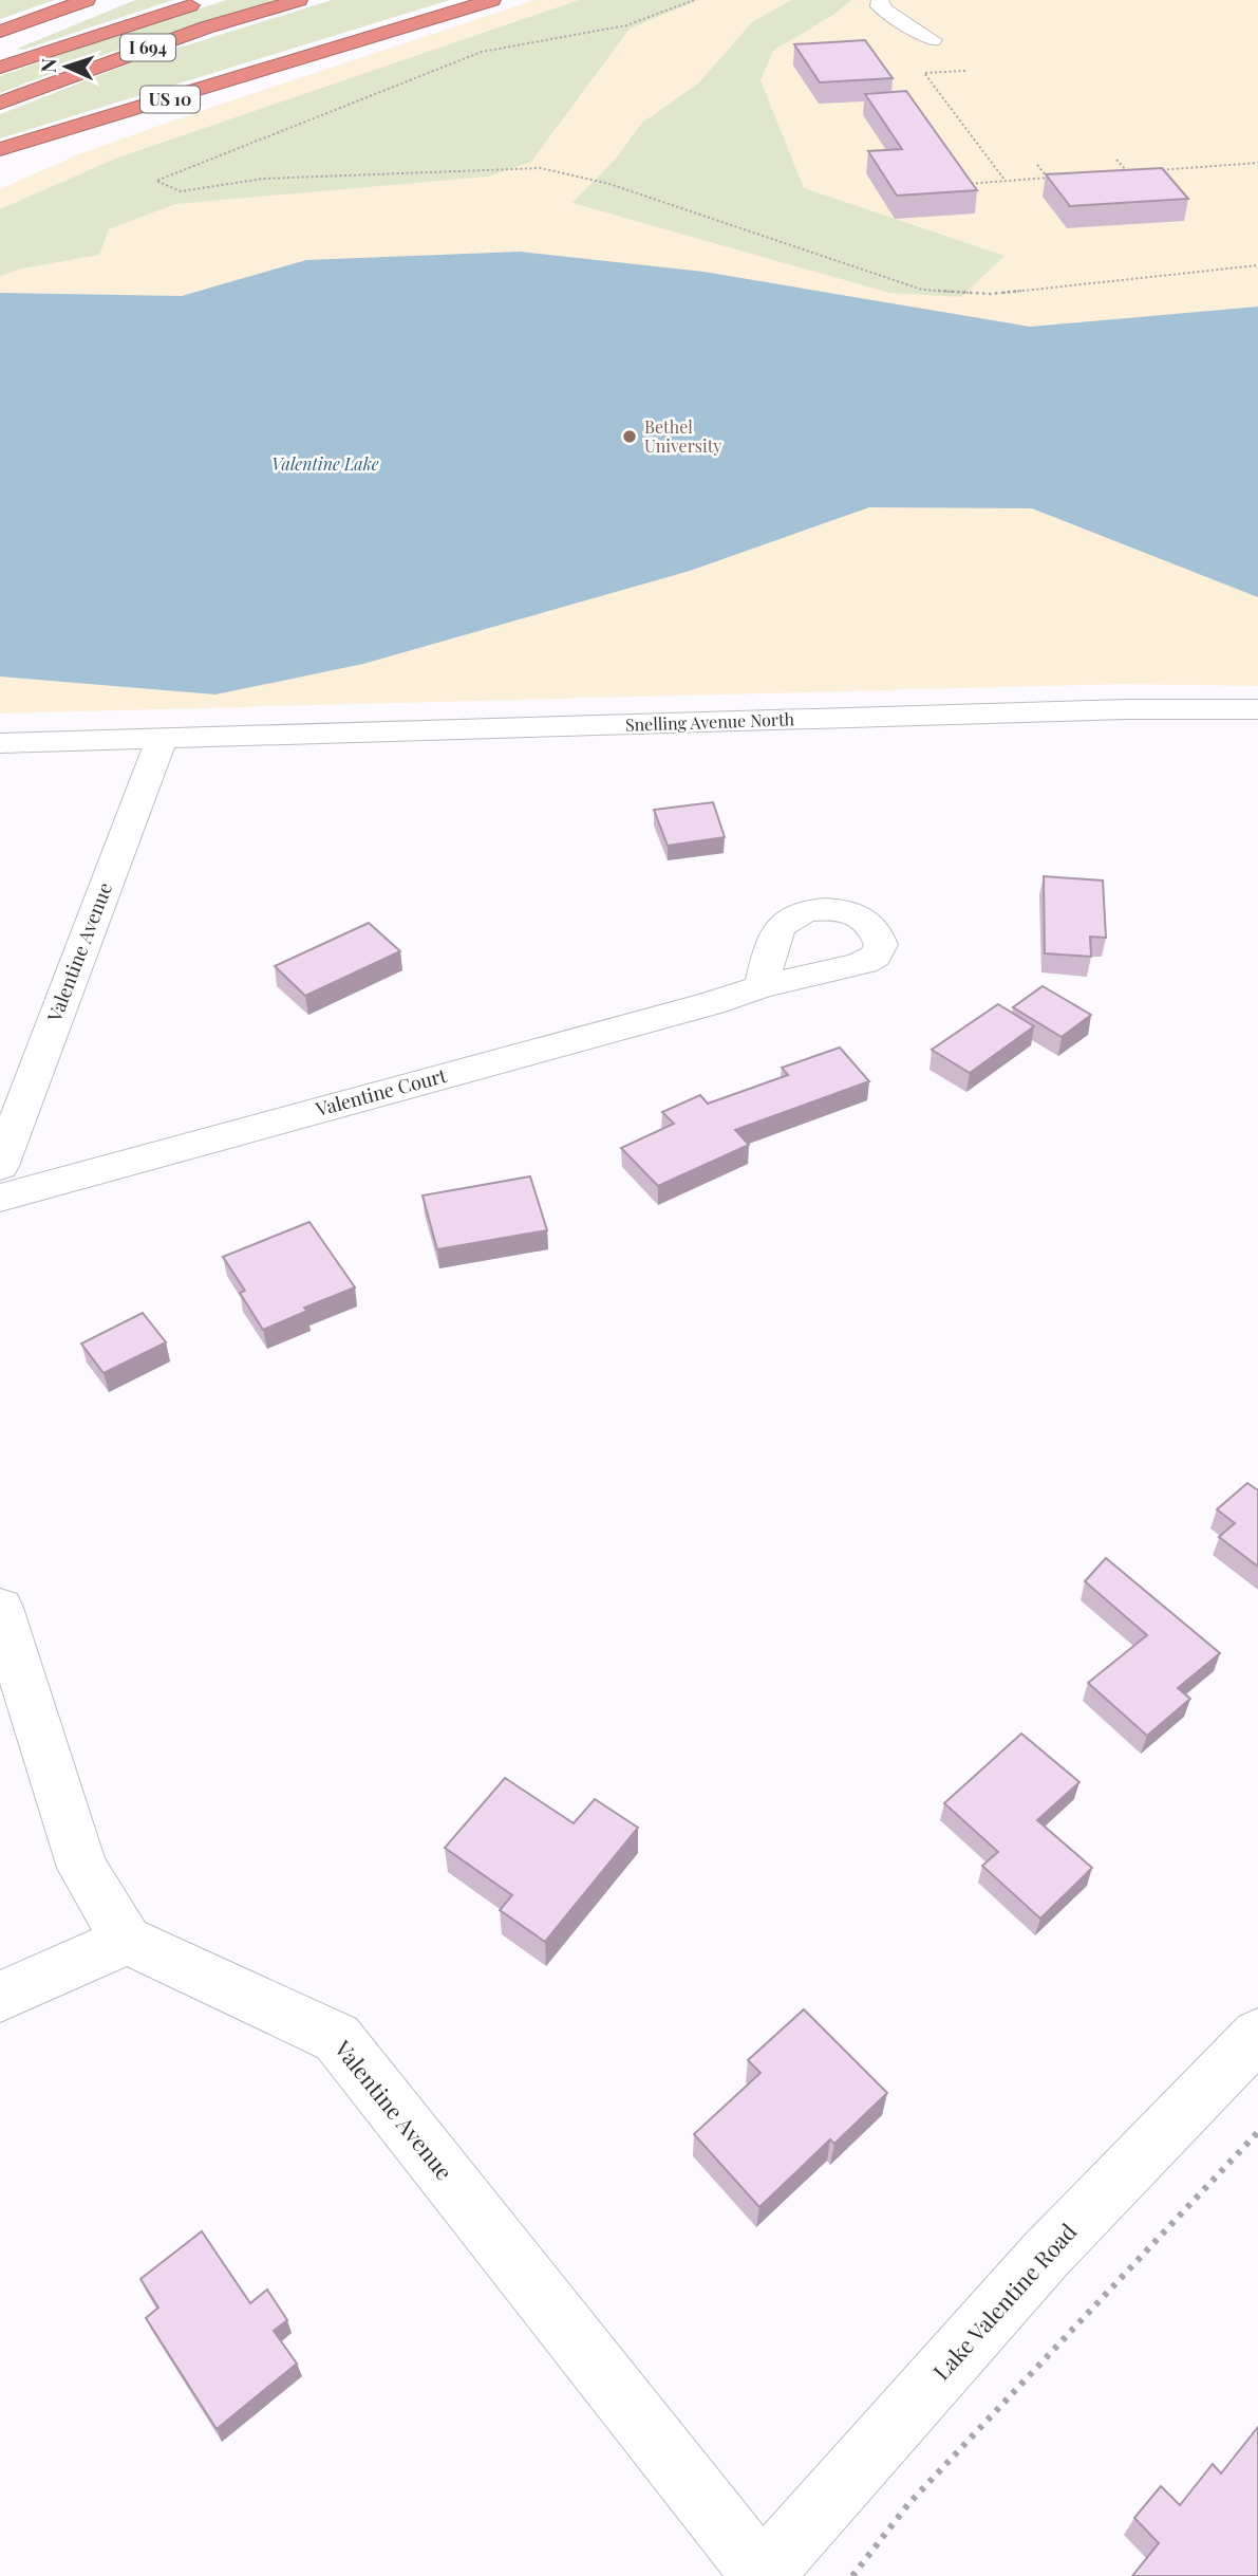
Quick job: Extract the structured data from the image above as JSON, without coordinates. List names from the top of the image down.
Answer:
{
  "streets": {
    "highway": ["I 694", "US 10"],
    "street": [
      "Snelling Avenue North",
      "Valentine Avenue",
      "Valentine Court",
      "Lake Valentine Road"
    ]
  },
  "crossings": [
    ["Snelling Avenue North", "Valentine Avenue"],
    ["Valentine Avenue", "Lake Valentine Road"]
  ],
  "water": ["Valentine Lake"],
  "places": ["Bethel University"],
  "north": "left"
}
